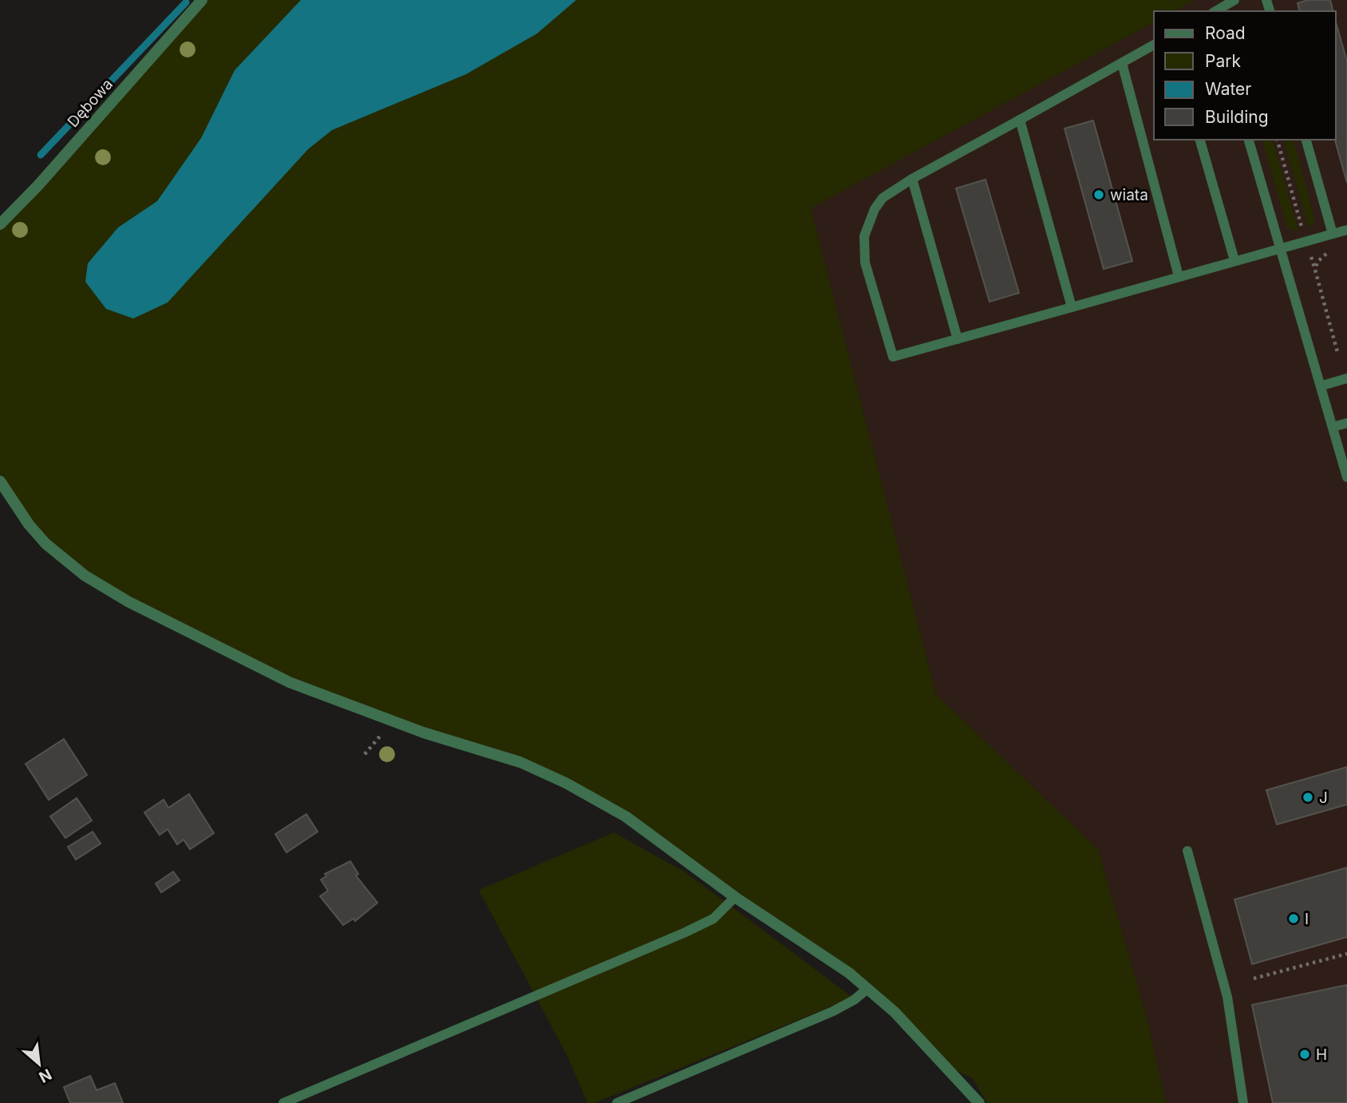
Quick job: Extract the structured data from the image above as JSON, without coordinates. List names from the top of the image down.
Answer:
{
  "streets": {
    "street": ["Dębowa"]
  },
  "places": [
    "wiata",
    "J",
    "I",
    "H"
  ],
  "legend": [
    "Road",
    "Park",
    "Water",
    "Building"
  ],
  "north": "bottom right"
}
